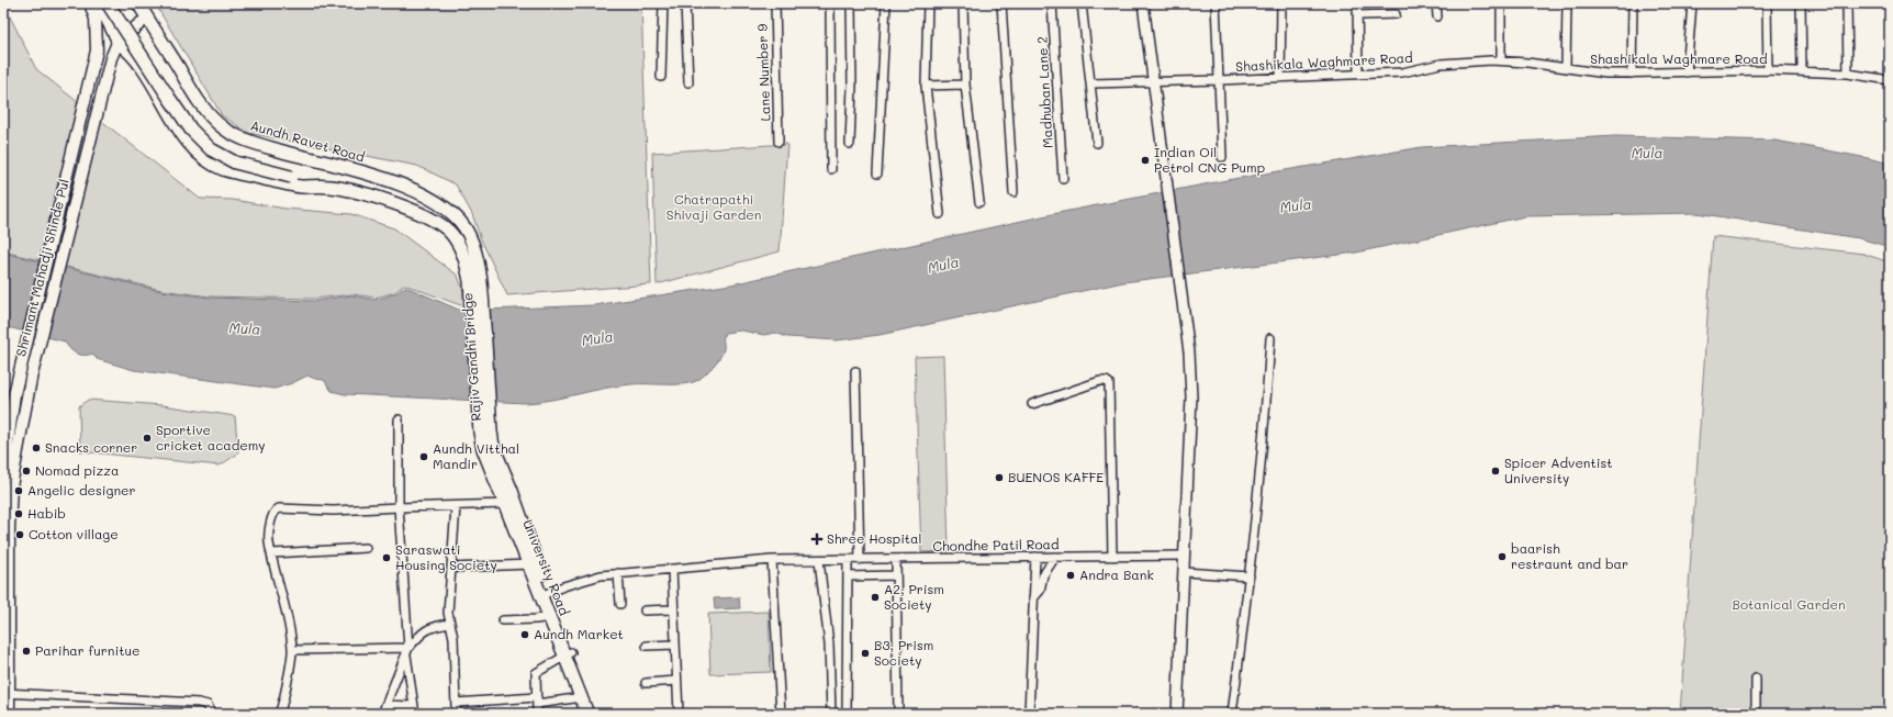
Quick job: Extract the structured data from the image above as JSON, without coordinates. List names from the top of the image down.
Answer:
{
  "streets": {
    "main road": [
      "Aundh Ravet Road",
      "Shrimant Mahadji Shinde Pul",
      "Rajiv Gandhi Bridge",
      "University Road"
    ],
    "street": [
      "Shashikala Waghmare Road",
      "Lane Number 9",
      "Madhuban Lane 2",
      "Chondhe Patil Road"
    ]
  },
  "crossings": [
    ["Aundh Ravet Road", "Rajiv Gandhi Bridge"],
    ["Rajiv Gandhi Bridge", "University Road"],
    ["Chondhe Patil Road", "University Road"]
  ],
  "water": ["Mula"],
  "parks": ["Chatrapathi Shivaji Garden", "Botanical Garden"],
  "places": {
    "other": [
      "Indian Oil Petrol CNG Pump",
      "Sportive cricket academy",
      "Snacks corner",
      "Aundh Vitthal Mandir",
      "Nomad pizza",
      "Spicer Adventist University",
      "BUENOS KAFFE",
      "Angelic designer",
      "Habib",
      "Cotton village",
      "baarish restraunt and bar",
      "Saraswati Housing Society",
      "Andra Bank",
      "A2, Prism Society",
      "Aundh Market",
      "Parihar furnitue",
      "B3, Prism Society"
    ],
    "health": ["Shree Hospital"]
  }
}
